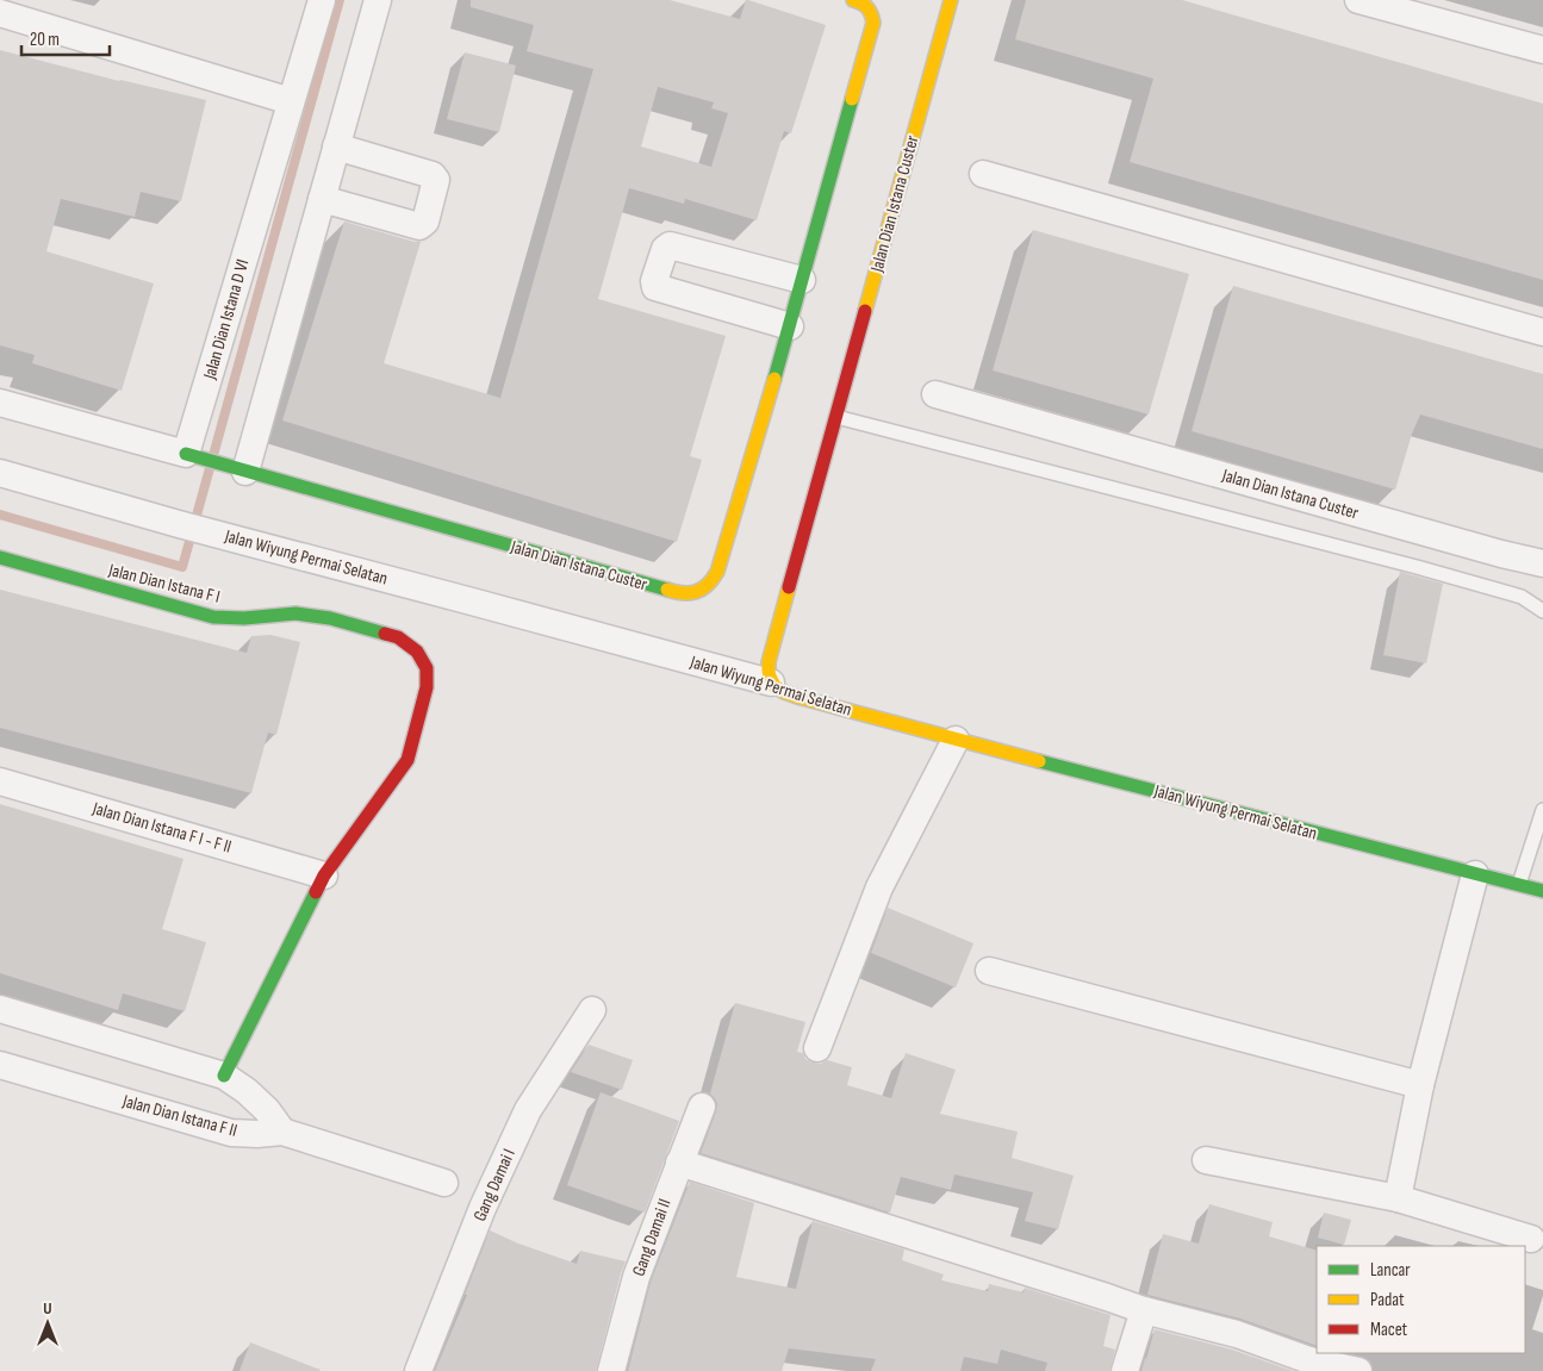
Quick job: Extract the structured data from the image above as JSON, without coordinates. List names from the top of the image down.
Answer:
{
  "streets": {
    "street": [
      "Jalan Dian Istana Custer",
      "Jalan Dian Istana D VI",
      "Jalan Wiyung Permai Selatan",
      "Jalan Dian Istana F I",
      "Jalan Dian Istana F I - F II",
      "Jalan Dian Istana F II",
      "Gang Damai I",
      "Gang Damai II"
    ]
  },
  "crossings": [
    ["Jalan Dian Istana Custer", "Jalan Dian Istana D VI"],
    ["Jalan Dian Istana Custer", "Jalan Wiyung Permai Selatan"],
    ["Jalan Dian Istana F I", "Jalan Dian Istana F I - F II"]
  ],
  "legend": ["Lancar", "Padat", "Macet"],
  "scale_bar": "20 m",
  "north": "top"
}
